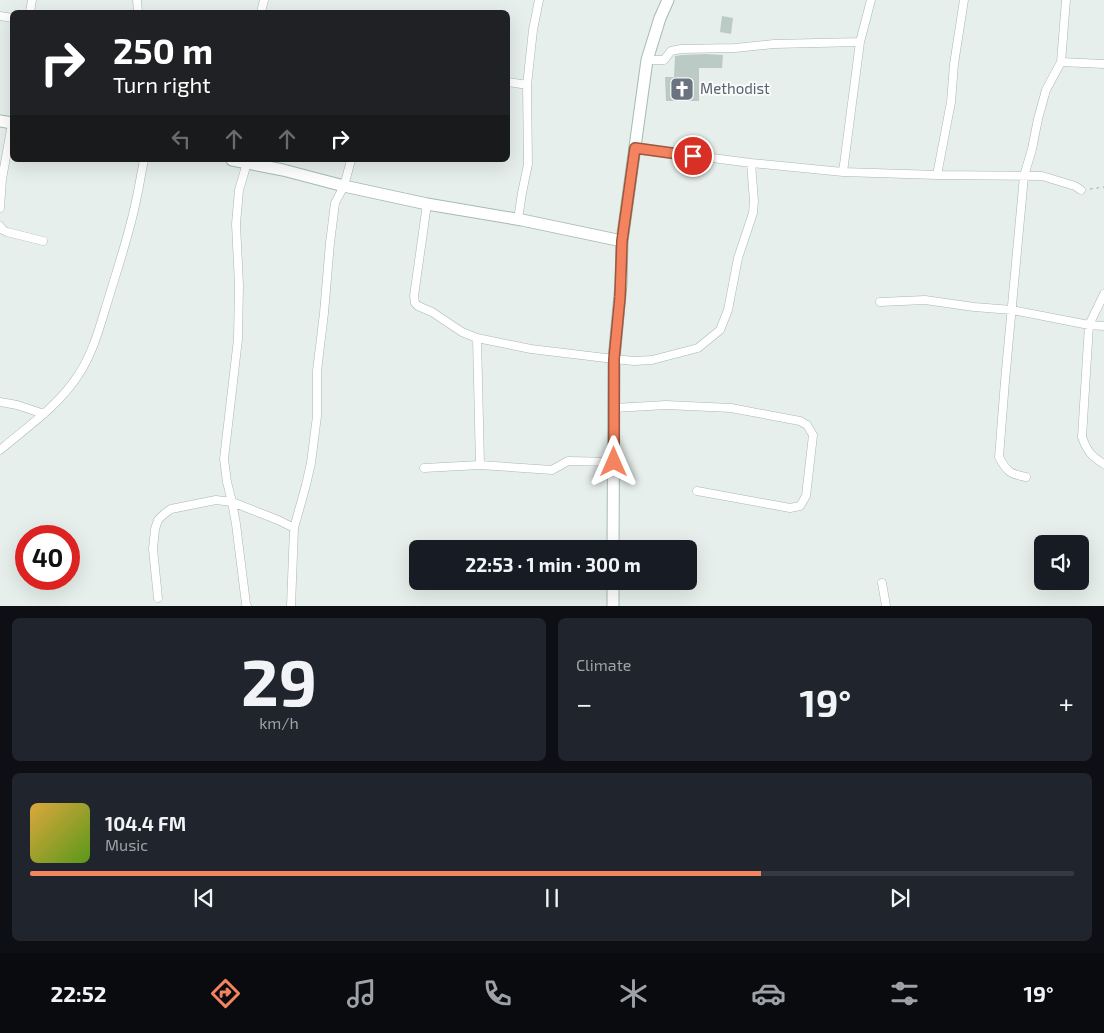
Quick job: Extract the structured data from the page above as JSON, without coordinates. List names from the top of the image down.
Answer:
{
  "places": {
    "church": ["Methodist"]
  },
  "page": {
    "turn": ["250 m", "Turn right"],
    "limit": "40",
    "trip": "22:53 · 1 min · 300 m",
    "tile": [
      ["29", "km/h"],
      "Climate"
    ],
    "heat": ["−", "19°", "+"],
    "song": ["104.4 FM", "Music"],
    "tabs": ["22:52", "19°"]
  }
}
